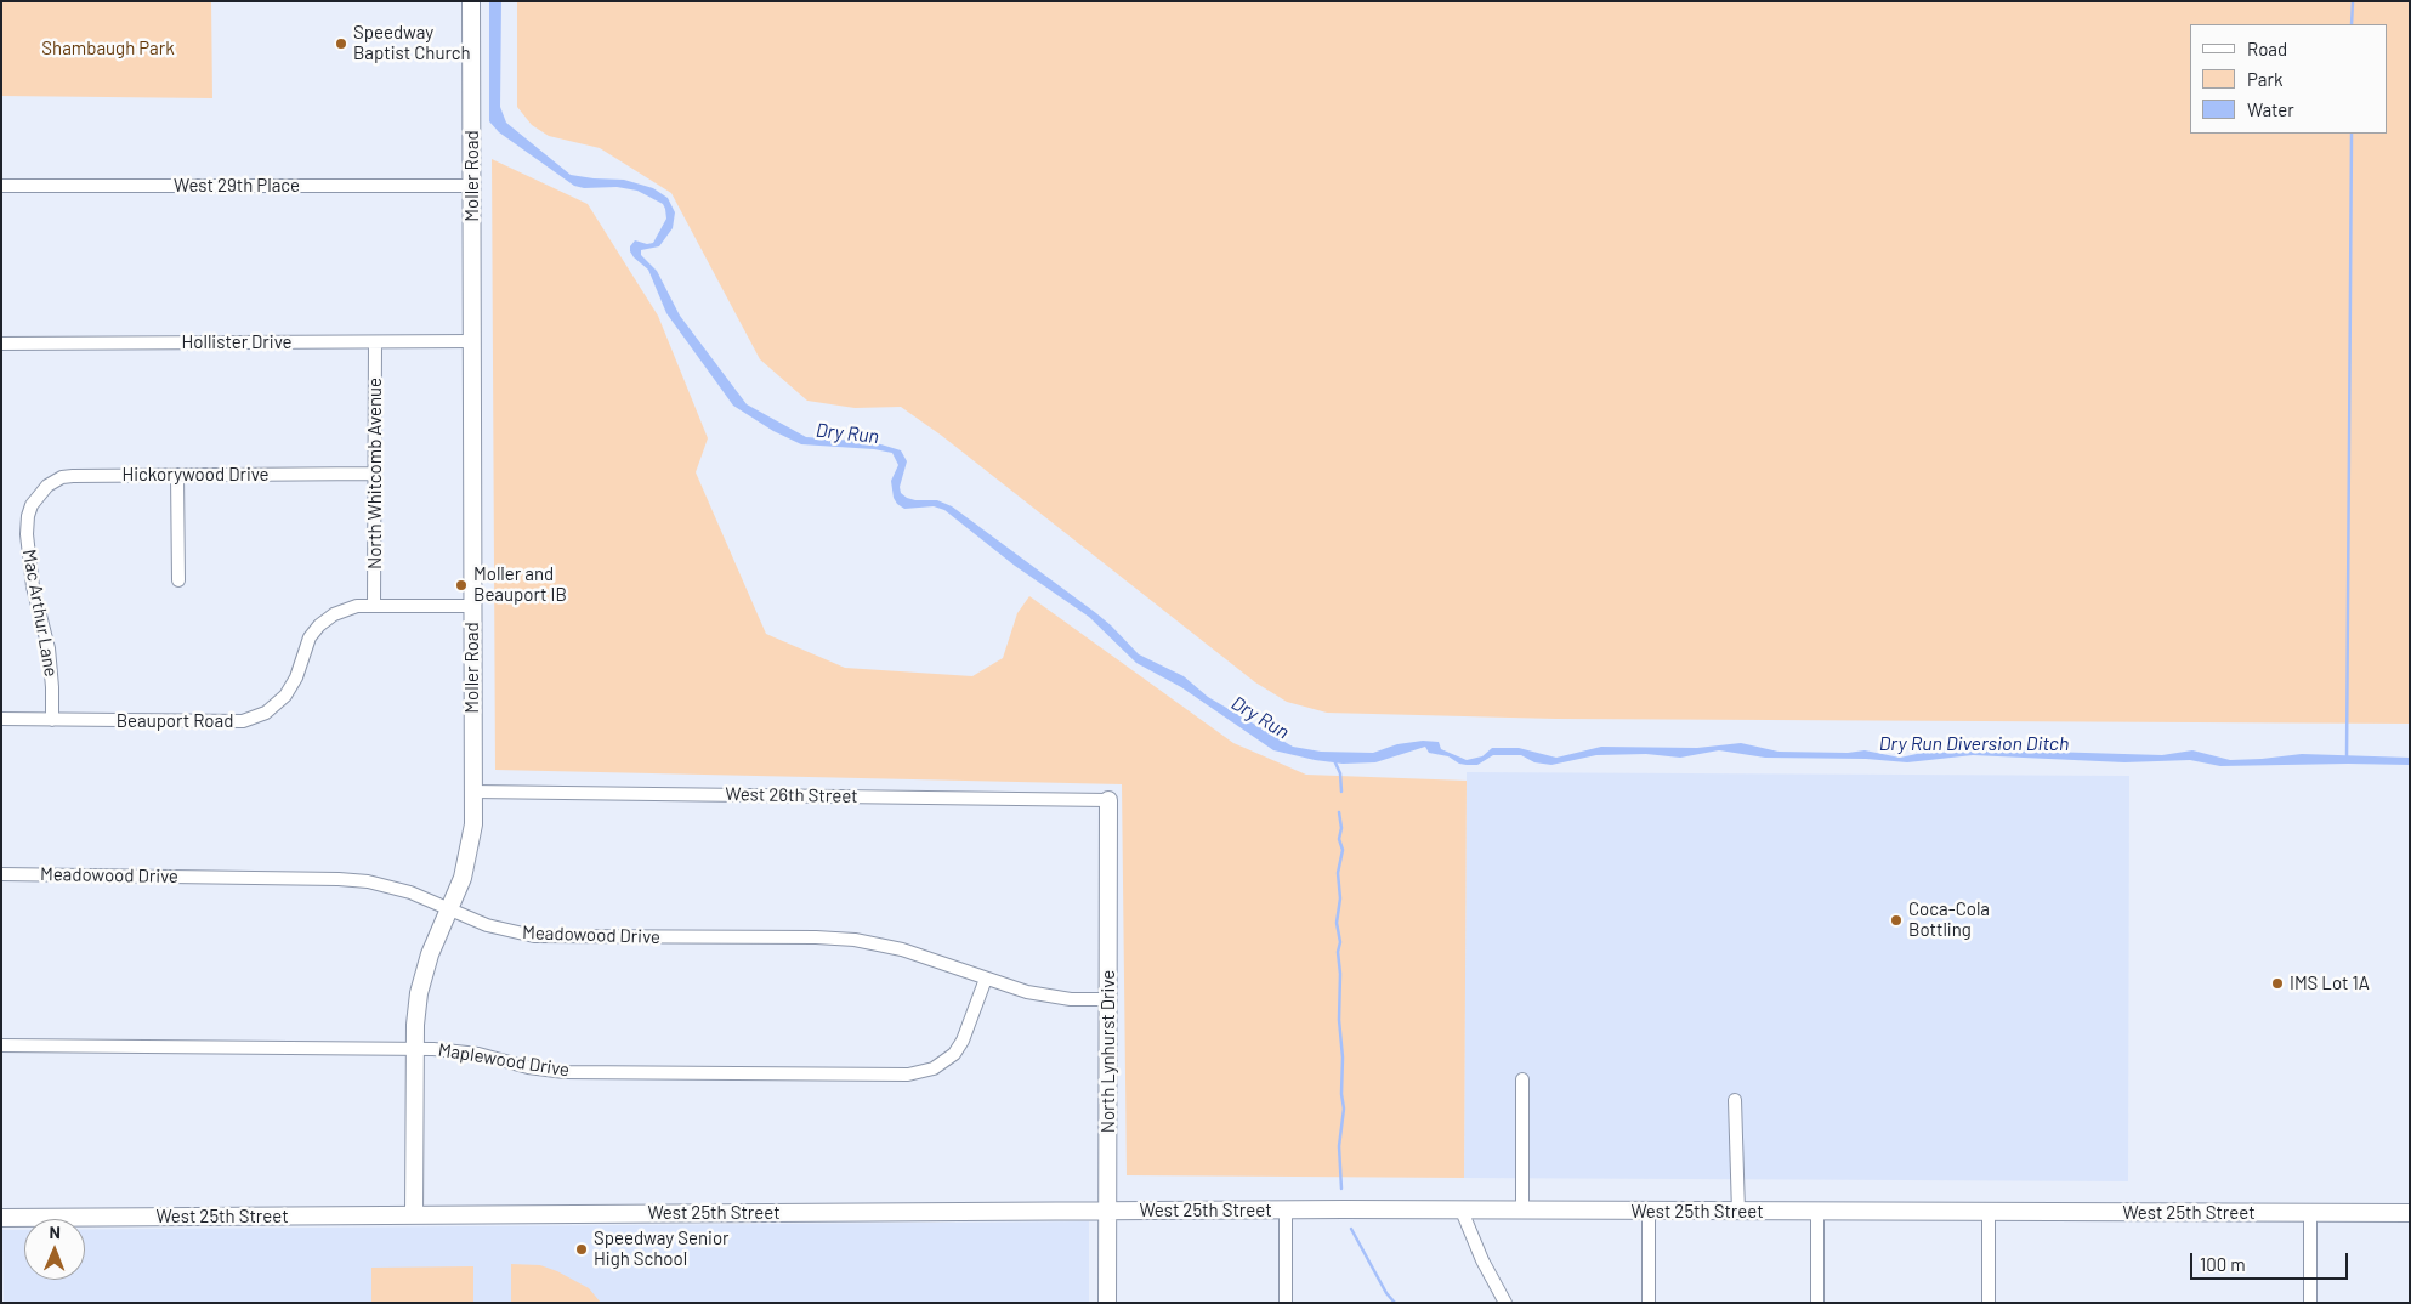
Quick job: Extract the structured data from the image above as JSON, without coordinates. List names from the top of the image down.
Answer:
{
  "streets": {
    "street": [
      "Moller Road",
      "West 29th Place",
      "Hollister Drive",
      "North Whitcomb Avenue",
      "Hickorywood Drive",
      "Mac Arthur Lane",
      "Beauport Road",
      "West 26th Street",
      "Meadowood Drive",
      "North Lynhurst Drive",
      "Maplewood Drive",
      "West 25th Street"
    ]
  },
  "crossings": [
    ["Moller Road", "West 29th Place"],
    ["Moller Road", "Hollister Drive"],
    ["Moller Road", "Beauport Road"],
    ["Moller Road", "West 26th Street"],
    ["Moller Road", "Meadowood Drive"],
    ["Moller Road", "Maplewood Drive"],
    ["Moller Road", "West 25th Street"],
    ["Hollister Drive", "North Whitcomb Avenue"],
    ["North Whitcomb Avenue", "Hickorywood Drive"],
    ["North Whitcomb Avenue", "Beauport Road"],
    ["Hickorywood Drive", "Mac Arthur Lane"],
    ["Mac Arthur Lane", "Beauport Road"],
    ["West 26th Street", "North Lynhurst Drive"],
    ["Meadowood Drive", "North Lynhurst Drive"],
    ["Meadowood Drive", "Maplewood Drive"],
    ["North Lynhurst Drive", "West 25th Street"]
  ],
  "water": ["Dry Run", "Dry Run Diversion Ditch"],
  "parks": ["Shambaugh Park"],
  "places": [
    "Speedway Baptist Church",
    "Moller and Beauport IB",
    "Coca-Cola Bottling",
    "IMS Lot 1A",
    "Speedway Senior High School"
  ],
  "legend": ["Road", "Park", "Water"],
  "scale_bar": "100 m",
  "north": "top"
}
